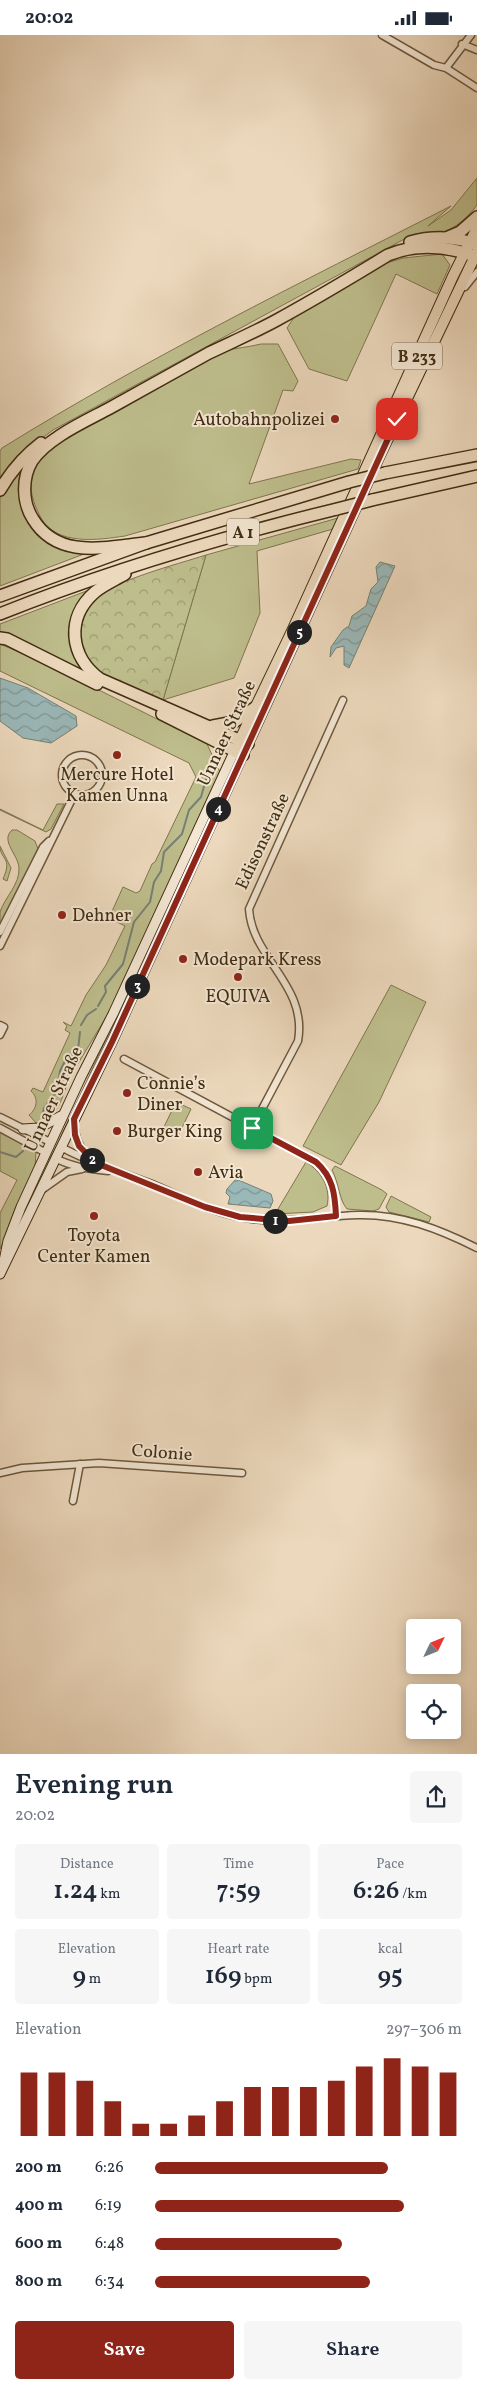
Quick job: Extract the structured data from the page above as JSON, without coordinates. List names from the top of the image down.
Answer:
{
  "streets": {
    "highway": ["A 1"],
    "main road": ["B 233", "Unnaer Straße"],
    "street": ["Edisonstraße", "Colonie"]
  },
  "places": [
    "Autobahnpolizei",
    "Mercure Hotel Kamen Unna",
    "Dehner",
    "Modepark Kress",
    "EQUIVA",
    "Connie’s Diner",
    "Burger King",
    "Avia",
    "Toyota Center Kamen"
  ],
  "north": "top right",
  "page": {
    "status": "20:02",
    "pins": [
      "5",
      "4",
      "3",
      "2",
      "1"
    ],
    "heading": ["Evening run", "20:02"],
    "stats": [
      ["Distance", "1.24 km"],
      ["Time", "7:59"],
      ["Pace", "6:26 /km"],
      ["Elevation", "9 m"],
      ["Heart rate", "169 bpm"],
      ["kcal", "95"]
    ],
    "chart": ["Elevation", "297–306 m"],
    "list": [
      {
        "name": "200 m",
        "note": "6:26"
      },
      {
        "name": "400 m",
        "note": "6:19"
      },
      {
        "name": "600 m",
        "note": "6:48"
      },
      {
        "name": "800 m",
        "note": "6:34"
      }
    ],
    "buttons": ["Save", "Share"]
  }
}
